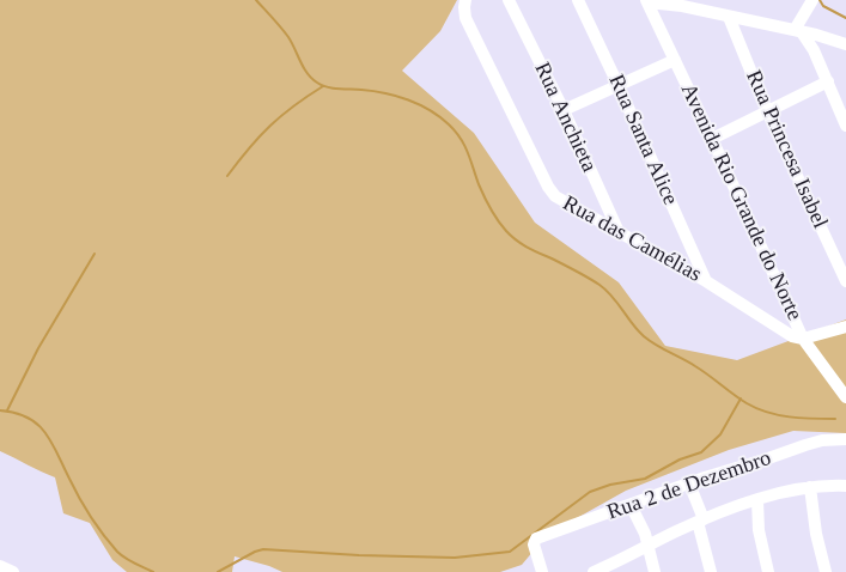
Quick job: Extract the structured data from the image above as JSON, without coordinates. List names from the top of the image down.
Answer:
{
  "streets": {
    "street": [
      "Rua Anchieta",
      "Rua Santa Alice",
      "Rua Princesa Isabel",
      "Avenida Rio Grande do Norte",
      "Rua das Camélias",
      "Rua 2 de Dezembro"
    ]
  },
  "crossings": [
    ["Rua Anchieta", "Rua das Camélias"],
    ["Rua Santa Alice", "Rua das Camélias"],
    ["Avenida Rio Grande do Norte", "Rua das Camélias"]
  ]
}
